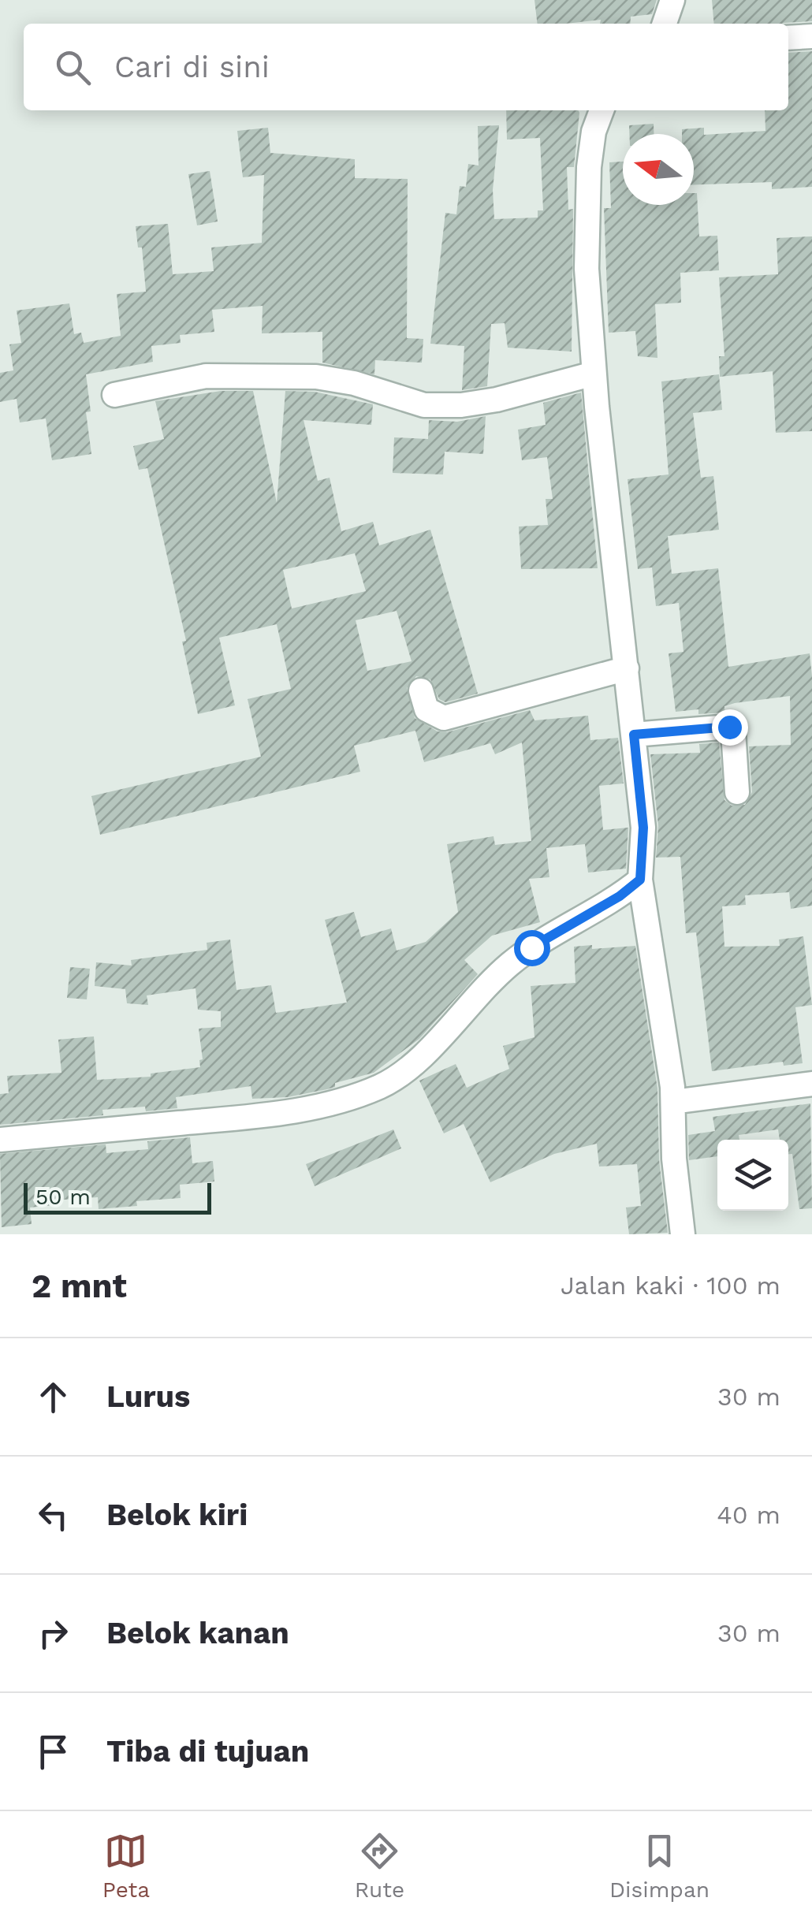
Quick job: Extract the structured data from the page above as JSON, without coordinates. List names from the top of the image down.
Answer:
{
  "scale_bar": "50 m",
  "north": "left",
  "page": {
    "search": "Cari di sini",
    "scale": "50 m",
    "heading": ["2 mnt", "Jalan kaki · 100 m"],
    "list": [
      ["Lurus", "30 m"],
      ["Belok kiri", "40 m"],
      ["Belok kanan", "30 m"],
      "Tiba di tujuan"
    ],
    "nav": ["Peta", "Rute", "Disimpan"]
  }
}
